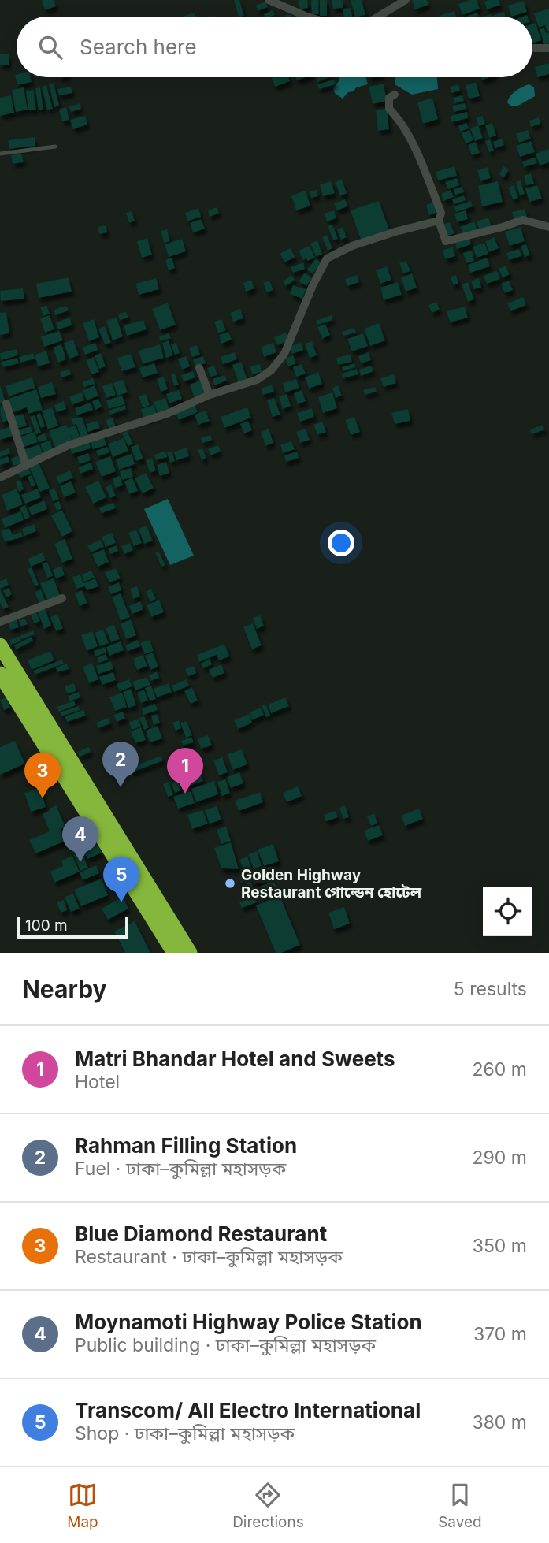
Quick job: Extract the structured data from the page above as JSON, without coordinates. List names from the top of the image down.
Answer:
{
  "places": ["Golden Highway Restaurant গোল্ডেন হোটেল"],
  "scale_bar": "100 m",
  "page": {
    "search": "Search here",
    "pins": [
      "2",
      "1",
      "3",
      "4",
      "5"
    ],
    "scale": "100 m",
    "heading": ["Nearby", "5 results"],
    "list": [
      {
        "mark": "1",
        "name": "Matri Bhandar Hotel and Sweets",
        "note": "Hotel",
        "value": "260 m"
      },
      {
        "mark": "2",
        "name": "Rahman Filling Station",
        "note": "Fuel · ঢাকা–কুমিল্লা মহাসড়ক",
        "value": "290 m"
      },
      {
        "mark": "3",
        "name": "Blue Diamond Restaurant",
        "note": "Restaurant · ঢাকা–কুমিল্লা মহাসড়ক",
        "value": "350 m"
      },
      {
        "mark": "4",
        "name": "Moynamoti Highway Police Station",
        "note": "Public building · ঢাকা–কুমিল্লা মহাসড়ক",
        "value": "370 m"
      },
      {
        "mark": "5",
        "name": "Transcom/ All Electro International",
        "note": "Shop · ঢাকা–কুমিল্লা মহাসড়ক",
        "value": "380 m"
      }
    ],
    "nav": ["Map", "Directions", "Saved"]
  }
}
